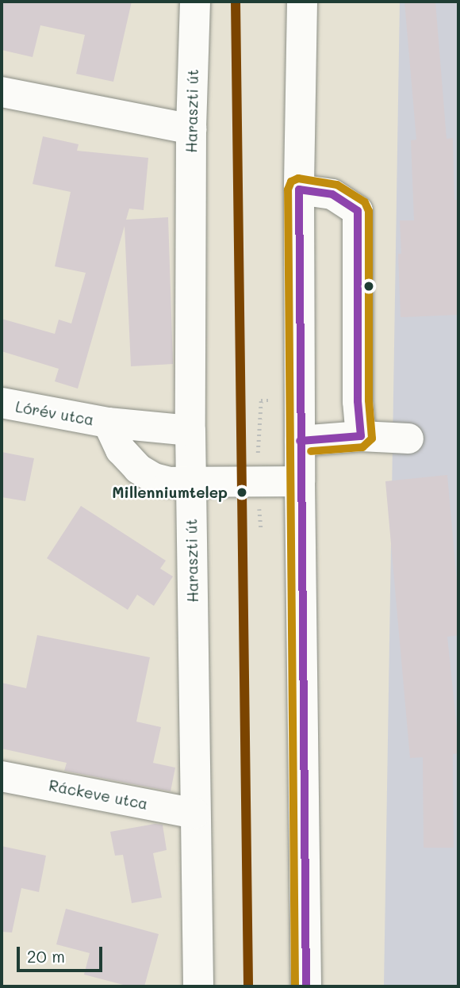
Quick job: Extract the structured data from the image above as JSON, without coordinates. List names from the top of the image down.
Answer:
{
  "streets": {
    "street": ["Haraszti út", "Lórév utca", "Ráckeve utca"]
  },
  "crossings": [
    ["Haraszti út", "Lórév utca"],
    ["Haraszti út", "Ráckeve utca"]
  ],
  "places": ["Millenniumtelep"],
  "scale_bar": "20 m"
}
